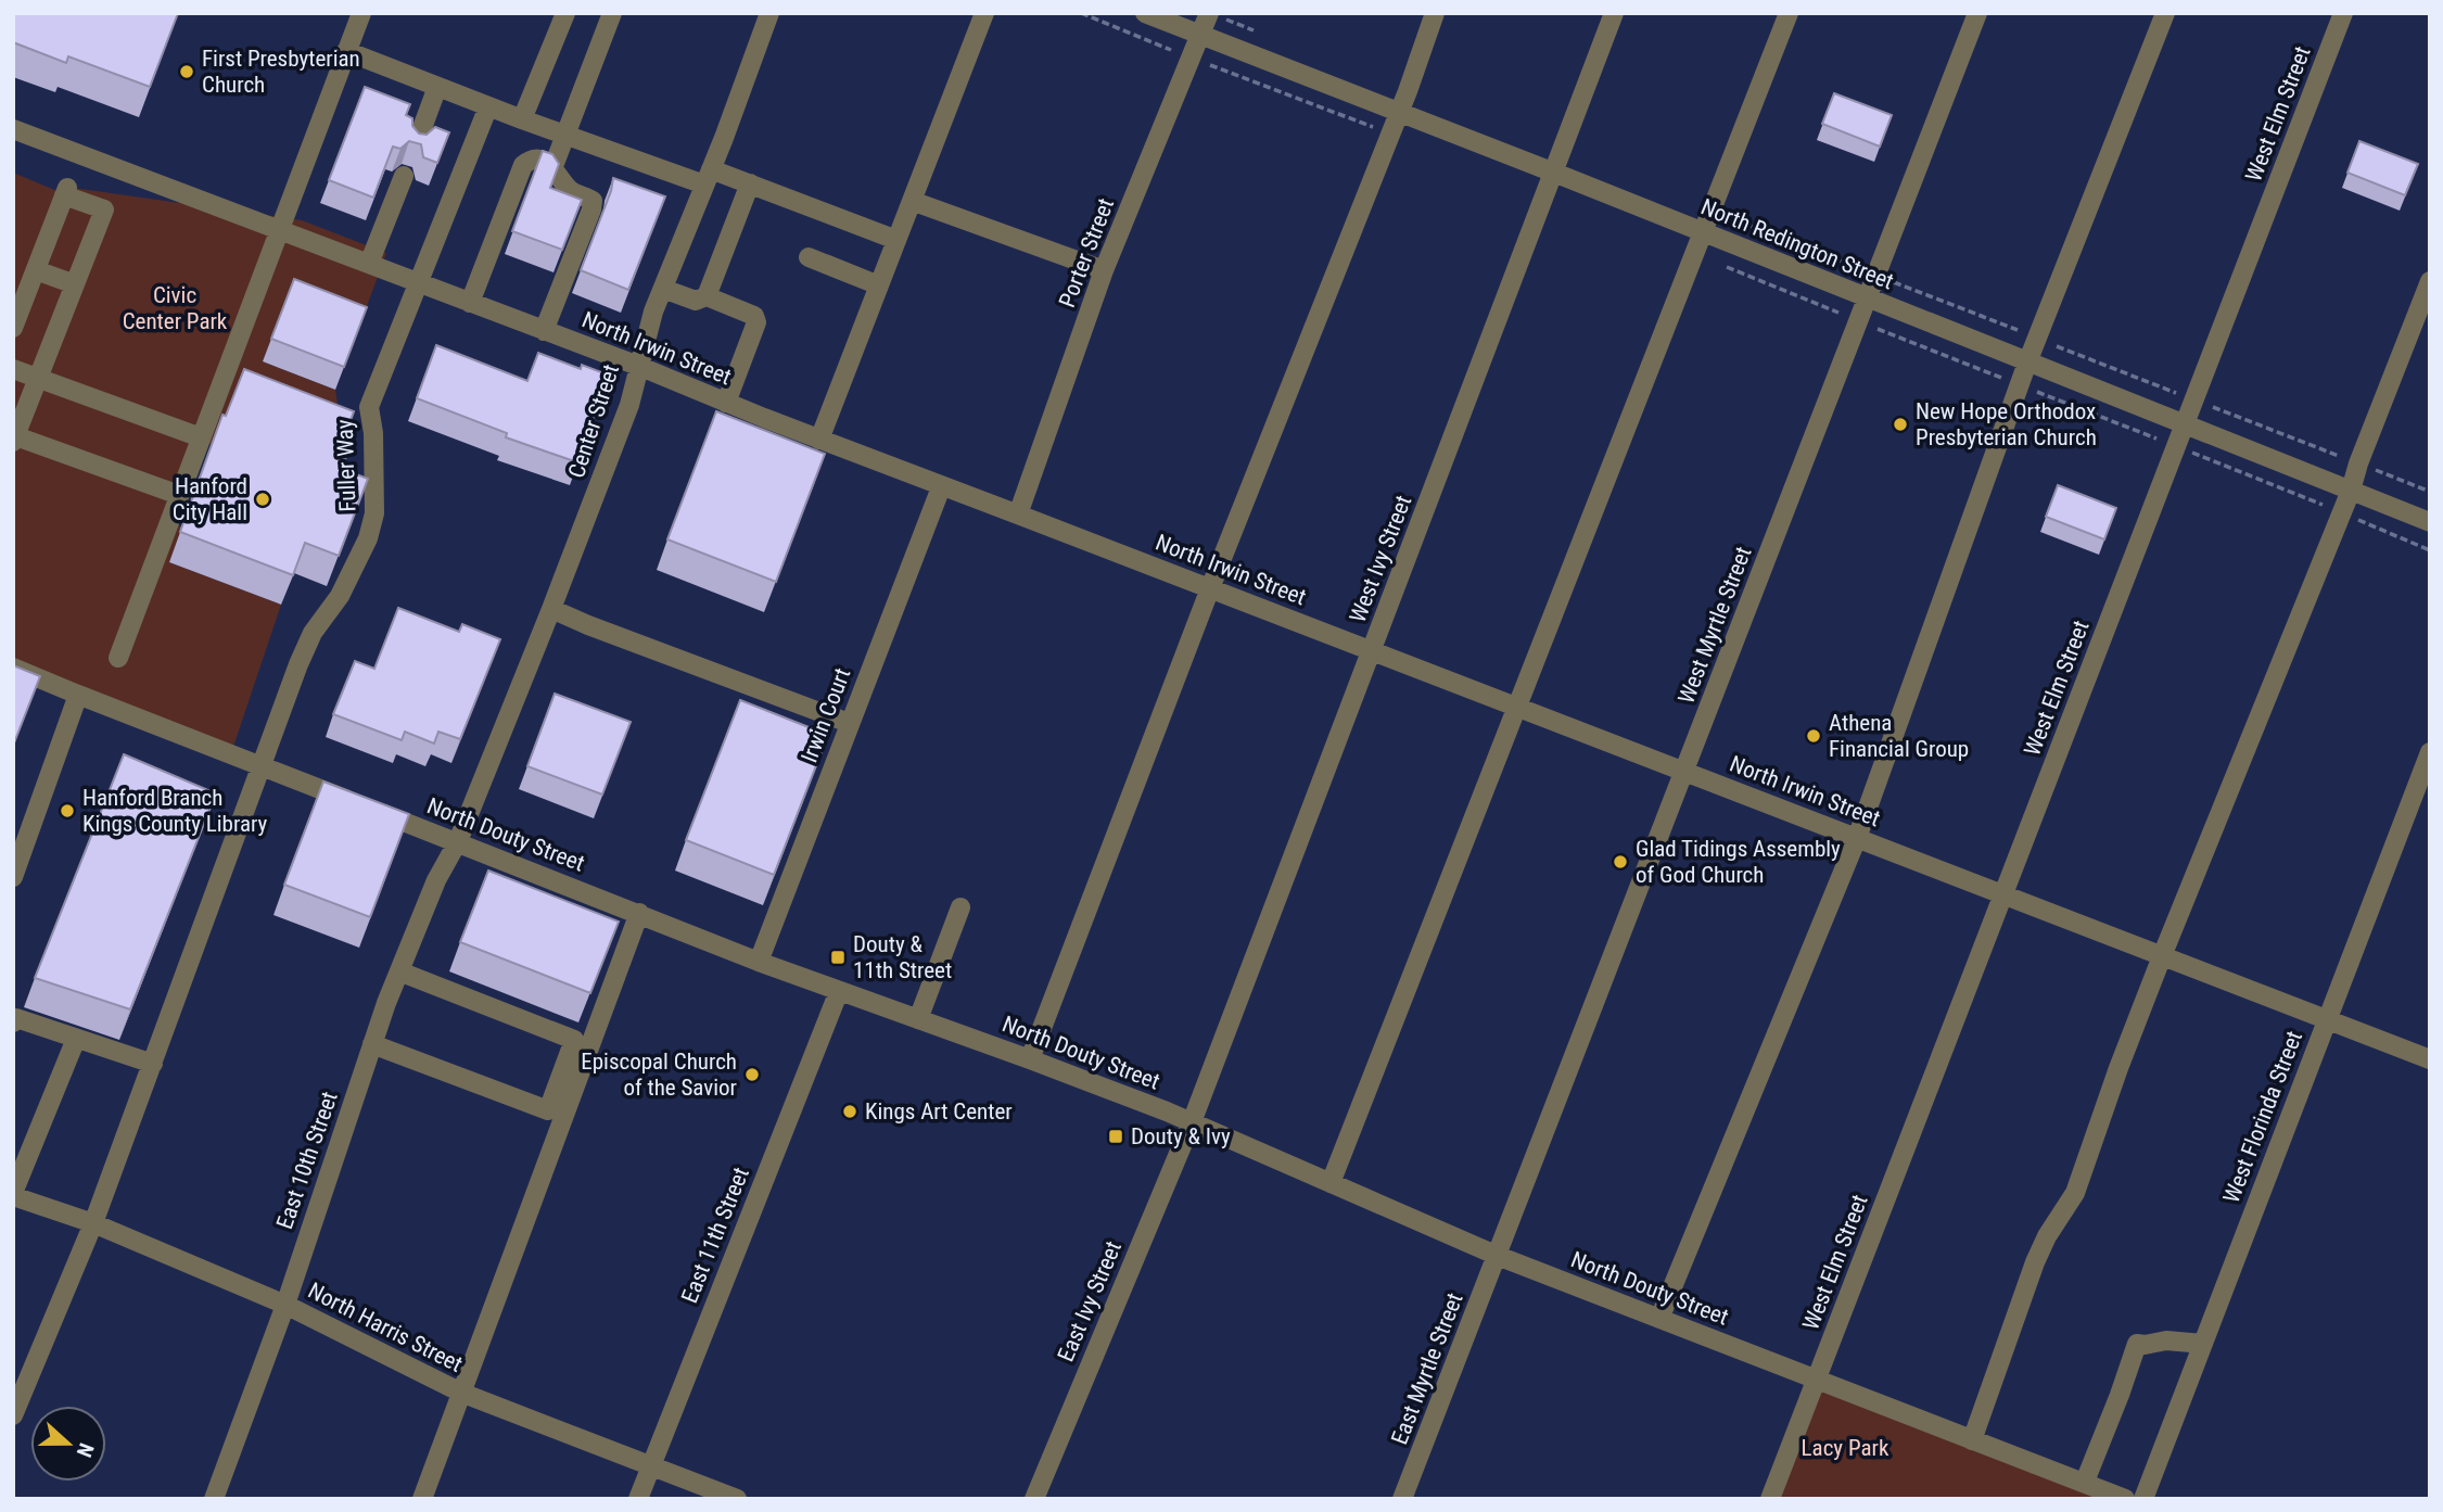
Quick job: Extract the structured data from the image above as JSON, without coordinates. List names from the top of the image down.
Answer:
{
  "streets": {
    "street": [
      "West Elm Street",
      "North Redington Street",
      "Porter Street",
      "North Irwin Street",
      "Center Street",
      "Fuller Way",
      "West Ivy Street",
      "West Myrtle Street",
      "Irwin Court",
      "North Douty Street",
      "West Florinda Street",
      "East 10th Street",
      "East 11th Street",
      "East Ivy Street",
      "North Harris Street",
      "East Myrtle Street"
    ]
  },
  "crossings": [
    ["West Elm Street", "North Redington Street"],
    ["West Elm Street", "North Irwin Street"],
    ["West Elm Street", "North Douty Street"],
    ["North Redington Street", "Porter Street"],
    ["North Redington Street", "West Ivy Street"],
    ["North Redington Street", "West Myrtle Street"],
    ["Porter Street", "North Irwin Street"],
    ["North Irwin Street", "Center Street"],
    ["North Irwin Street", "Fuller Way"],
    ["North Irwin Street", "West Ivy Street"],
    ["North Irwin Street", "West Myrtle Street"],
    ["North Irwin Street", "Irwin Court"],
    ["North Irwin Street", "West Florinda Street"],
    ["Center Street", "North Douty Street"],
    ["Center Street", "East 10th Street"],
    ["Fuller Way", "North Douty Street"],
    ["Fuller Way", "North Harris Street"],
    ["West Ivy Street", "North Douty Street"],
    ["West Ivy Street", "East Ivy Street"],
    ["West Myrtle Street", "North Douty Street"],
    ["West Myrtle Street", "East Myrtle Street"],
    ["Irwin Court", "North Douty Street"],
    ["North Douty Street", "East 10th Street"],
    ["North Douty Street", "East 11th Street"],
    ["North Douty Street", "East Ivy Street"],
    ["North Douty Street", "East Myrtle Street"],
    ["East 10th Street", "North Harris Street"],
    ["East 11th Street", "North Harris Street"]
  ],
  "parks": ["Civic Center Park", "Lacy Park"],
  "places": {
    "other": [
      "First Presbyterian Church",
      "New Hope Orthodox Presbyterian Church",
      "Hanford City Hall",
      "Athena Financial Group",
      "Hanford Branch Kings County Library",
      "Glad Tidings Assembly of God Church",
      "Episcopal Church of the Savior",
      "Kings Art Center"
    ],
    "transit": ["Douty & 11th Street", "Douty & Ivy"]
  },
  "north": "right"
}
